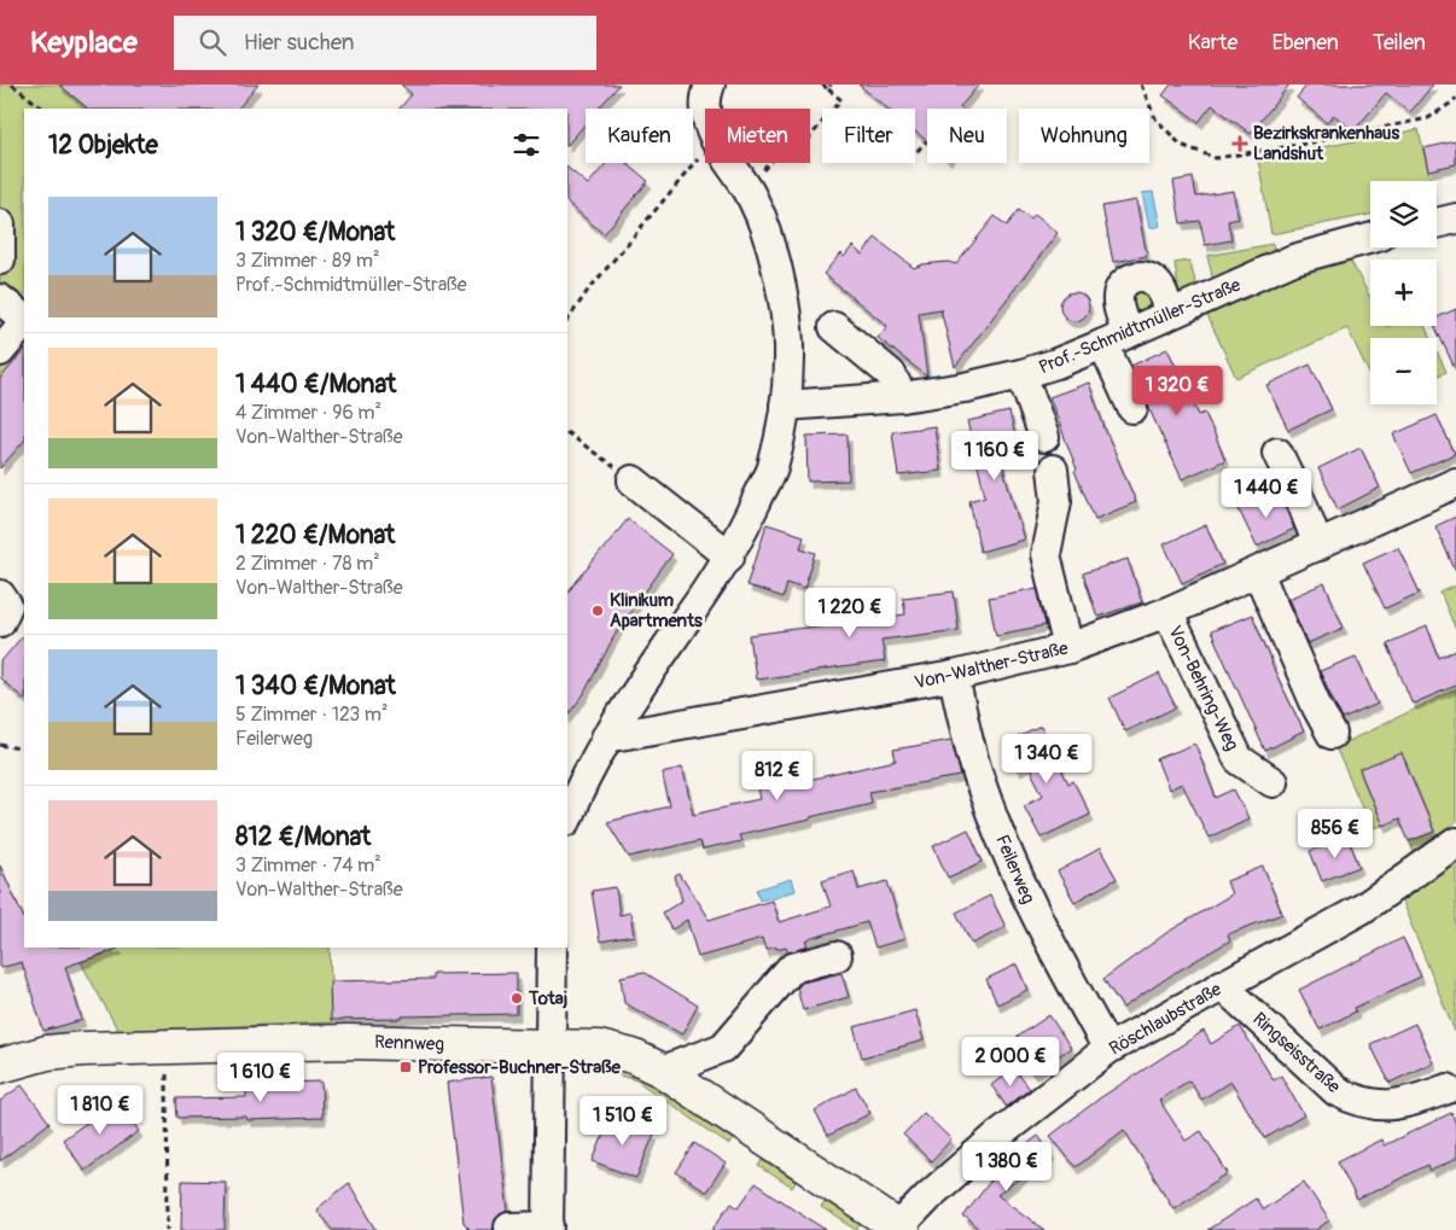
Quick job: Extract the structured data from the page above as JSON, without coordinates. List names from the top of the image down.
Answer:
{
  "streets": {
    "main road": ["Rennweg"],
    "street": [
      "Prof.-Schmidtmüller-Straße",
      "Von-Walther-Straße",
      "Von-Behring-Weg",
      "Feilerweg",
      "Röschlaubstraße",
      "Ringseisstraße"
    ]
  },
  "crossings": [
    ["Von-Walther-Straße", "Von-Behring-Weg"],
    ["Von-Walther-Straße", "Feilerweg"],
    ["Feilerweg", "Röschlaubstraße"],
    ["Röschlaubstraße", "Rennweg"],
    ["Röschlaubstraße", "Ringseisstraße"]
  ],
  "places": {
    "health": ["Bezirkskrankenhaus Landshut"],
    "other": ["Klinikum Apartments", "Totaj"],
    "transit": ["Professor-Buchner-Straße"]
  },
  "page": {
    "header": "Keyplace",
    "search": "Hier suchen",
    "nav": ["Karte", "Ebenen", "Teilen"],
    "chip": [
      "Kaufen",
      "Mieten",
      "Filter",
      "Neu",
      "Wohnung"
    ],
    "heading": "12 Objekte",
    "map_buttons": ["+", "−"],
    "list": [
      {
        "name": "1 320 €/Monat",
        "note": "3 Zimmer · 89 m² · Prof.-Schmidtmüller-Straße"
      },
      {
        "name": "1 440 €/Monat",
        "note": "4 Zimmer · 96 m² · Von-Walther-Straße"
      },
      {
        "name": "1 220 €/Monat",
        "note": "2 Zimmer · 78 m² · Von-Walther-Straße"
      },
      {
        "name": "1 340 €/Monat",
        "note": "5 Zimmer · 123 m² · Feilerweg"
      },
      {
        "name": "812 €/Monat",
        "note": "3 Zimmer · 74 m² · Von-Walther-Straße"
      }
    ],
    "price": [
      "1 320 €",
      "1 160 €",
      "1 440 €",
      "1 220 €",
      "1 340 €",
      "812 €",
      "856 €",
      "2 000 €",
      "1 610 €",
      "1 810 €",
      "1 510 €",
      "1 380 €"
    ]
  }
}
